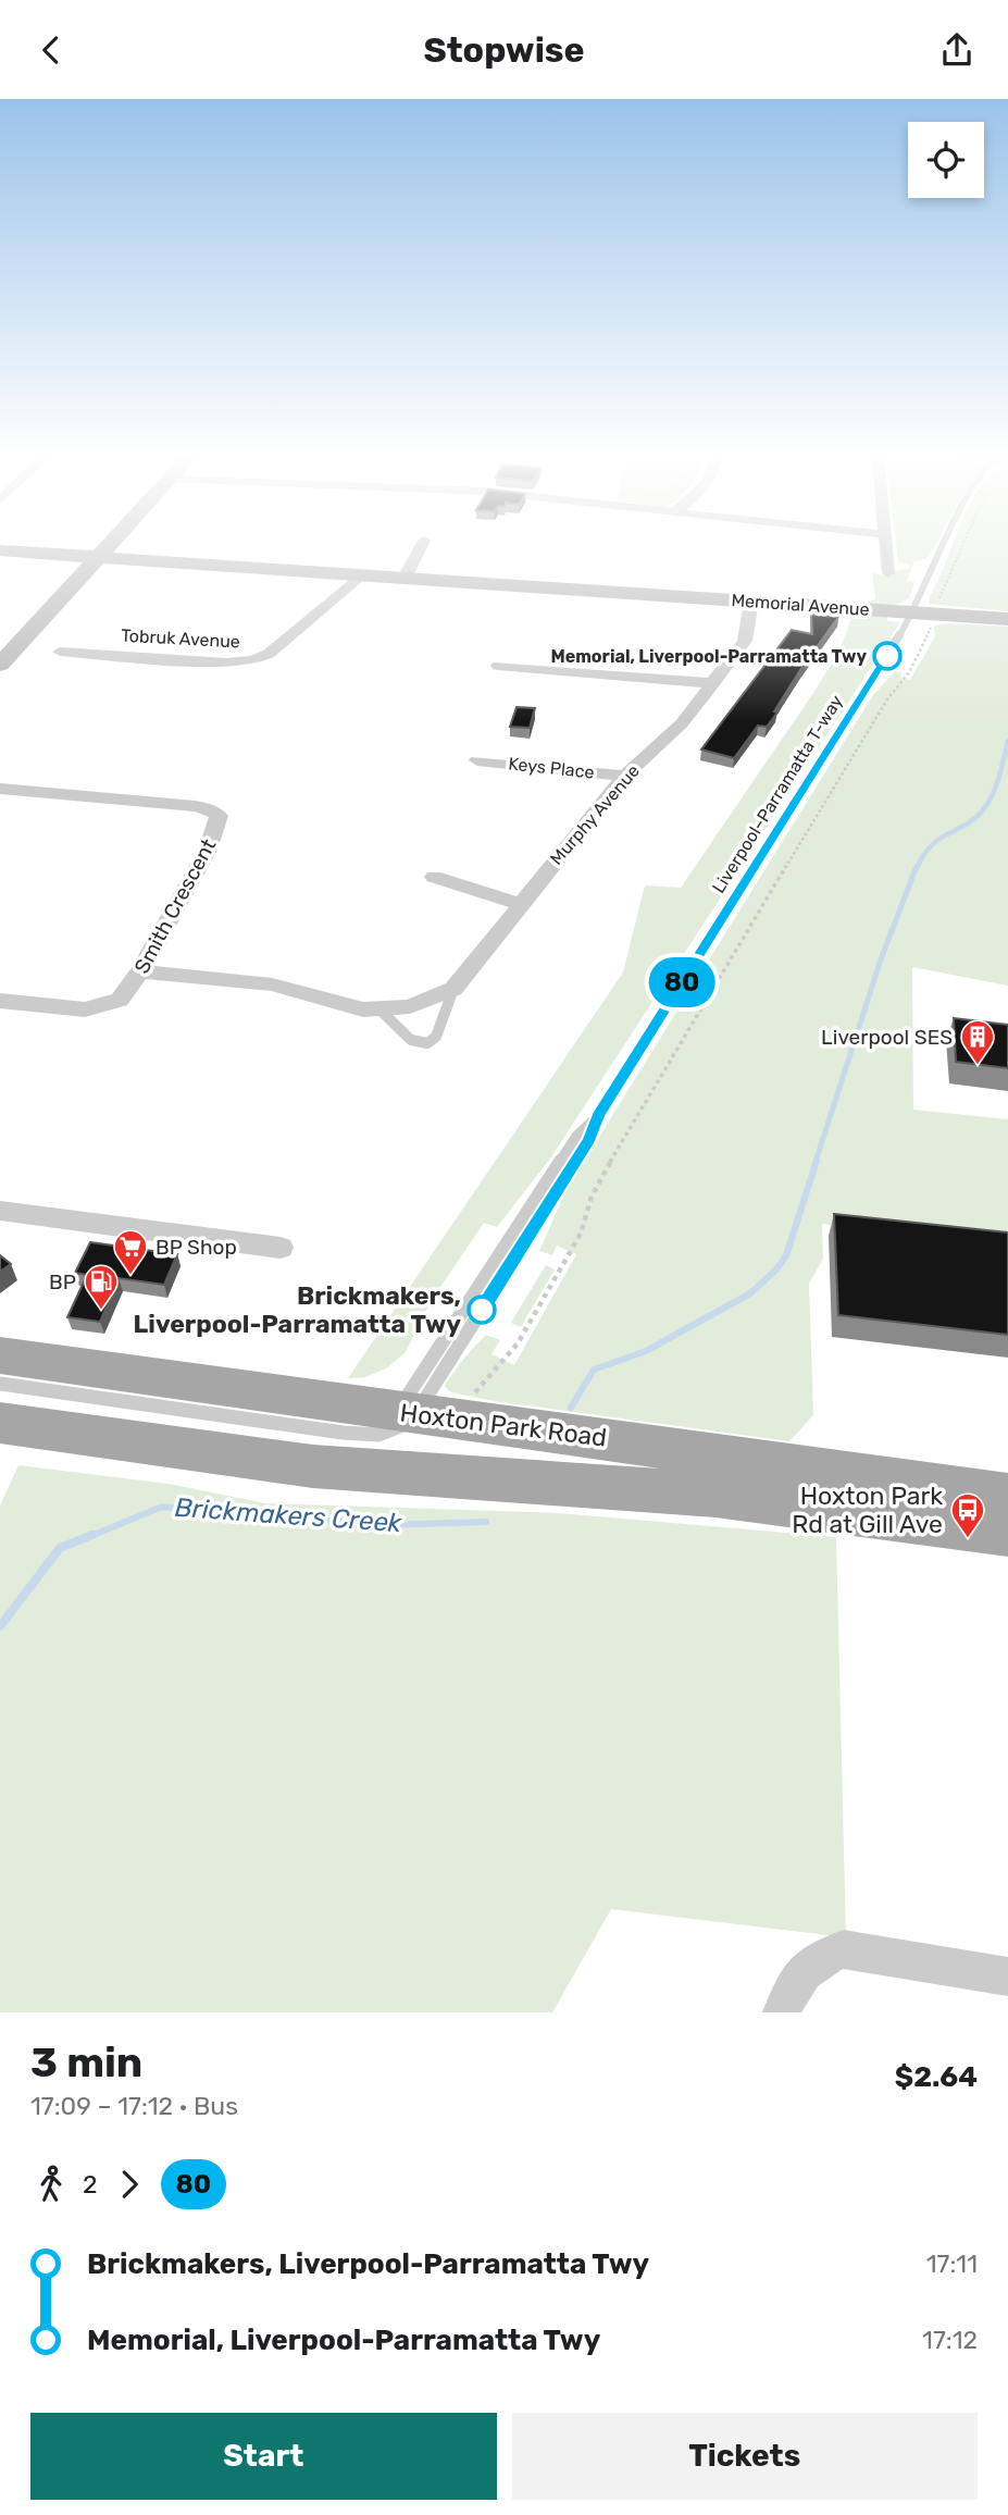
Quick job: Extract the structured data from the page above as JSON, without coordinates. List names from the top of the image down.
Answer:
{
  "streets": {
    "main road": ["Hoxton Park Road"],
    "street": [
      "Memorial Avenue",
      "Tobruk Avenue",
      "Keys Place",
      "Murphy Avenue",
      "Smith Crescent"
    ],
    "lane": ["Liverpool–Parramatta T-way"]
  },
  "crossings": [
    ["Memorial Avenue", "Tobruk Avenue"],
    ["Memorial Avenue", "Liverpool–Parramatta T-way"],
    ["Memorial Avenue", "Murphy Avenue"],
    ["Keys Place", "Murphy Avenue"],
    ["Liverpool–Parramatta T-way", "Hoxton Park Road"]
  ],
  "water": ["Brickmakers Creek"],
  "places": {
    "other": ["Memorial, Liverpool-Parramatta Twy", "Brickmakers, Liverpool-Parramatta Twy"],
    "building": ["Liverpool SES"],
    "supermarket": ["BP Shop"],
    "fuel station": ["BP"],
    "bus stop": ["Hoxton Park Rd at Gill Ave"]
  },
  "lines": ["bus line 80"],
  "page": {
    "header": "Stopwise",
    "on_map": "80",
    "heading": ["3 min", "17:09 – 17:12 · Bus", "$2.64"],
    "legs": ["2", "80"],
    "list": [
      {
        "name": "Brickmakers, Liverpool-Parramatta Twy",
        "value": "17:11"
      },
      {
        "name": "Memorial, Liverpool-Parramatta Twy",
        "value": "17:12"
      }
    ],
    "buttons": ["Start", "Tickets"]
  }
}
